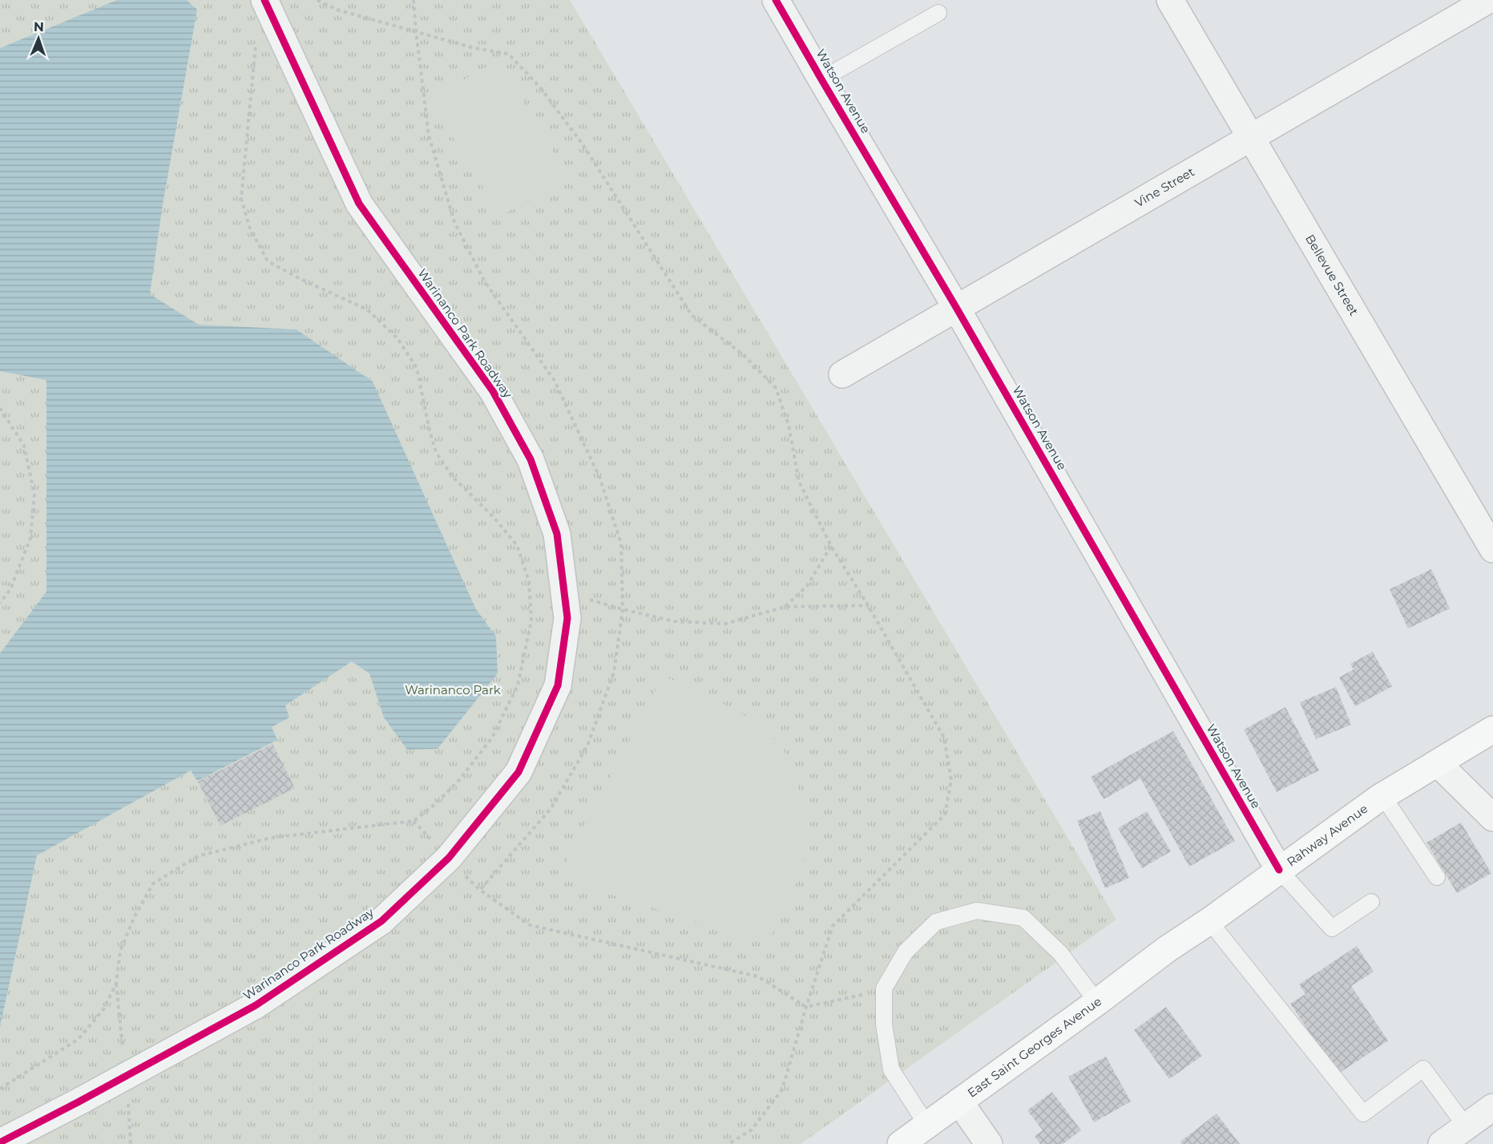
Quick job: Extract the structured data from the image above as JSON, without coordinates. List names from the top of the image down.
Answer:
{
  "streets": {
    "main road": ["Rahway Avenue", "East Saint Georges Avenue"],
    "street": [
      "Watson Avenue",
      "Vine Street",
      "Bellevue Street",
      "Warinanco Park Roadway"
    ]
  },
  "crossings": [
    ["Watson Avenue", "Vine Street"],
    ["Watson Avenue", "Rahway Avenue"],
    ["Vine Street", "Bellevue Street"],
    ["Rahway Avenue", "East Saint Georges Avenue"]
  ],
  "parks": ["Warinanco Park"],
  "north": "top"
}
